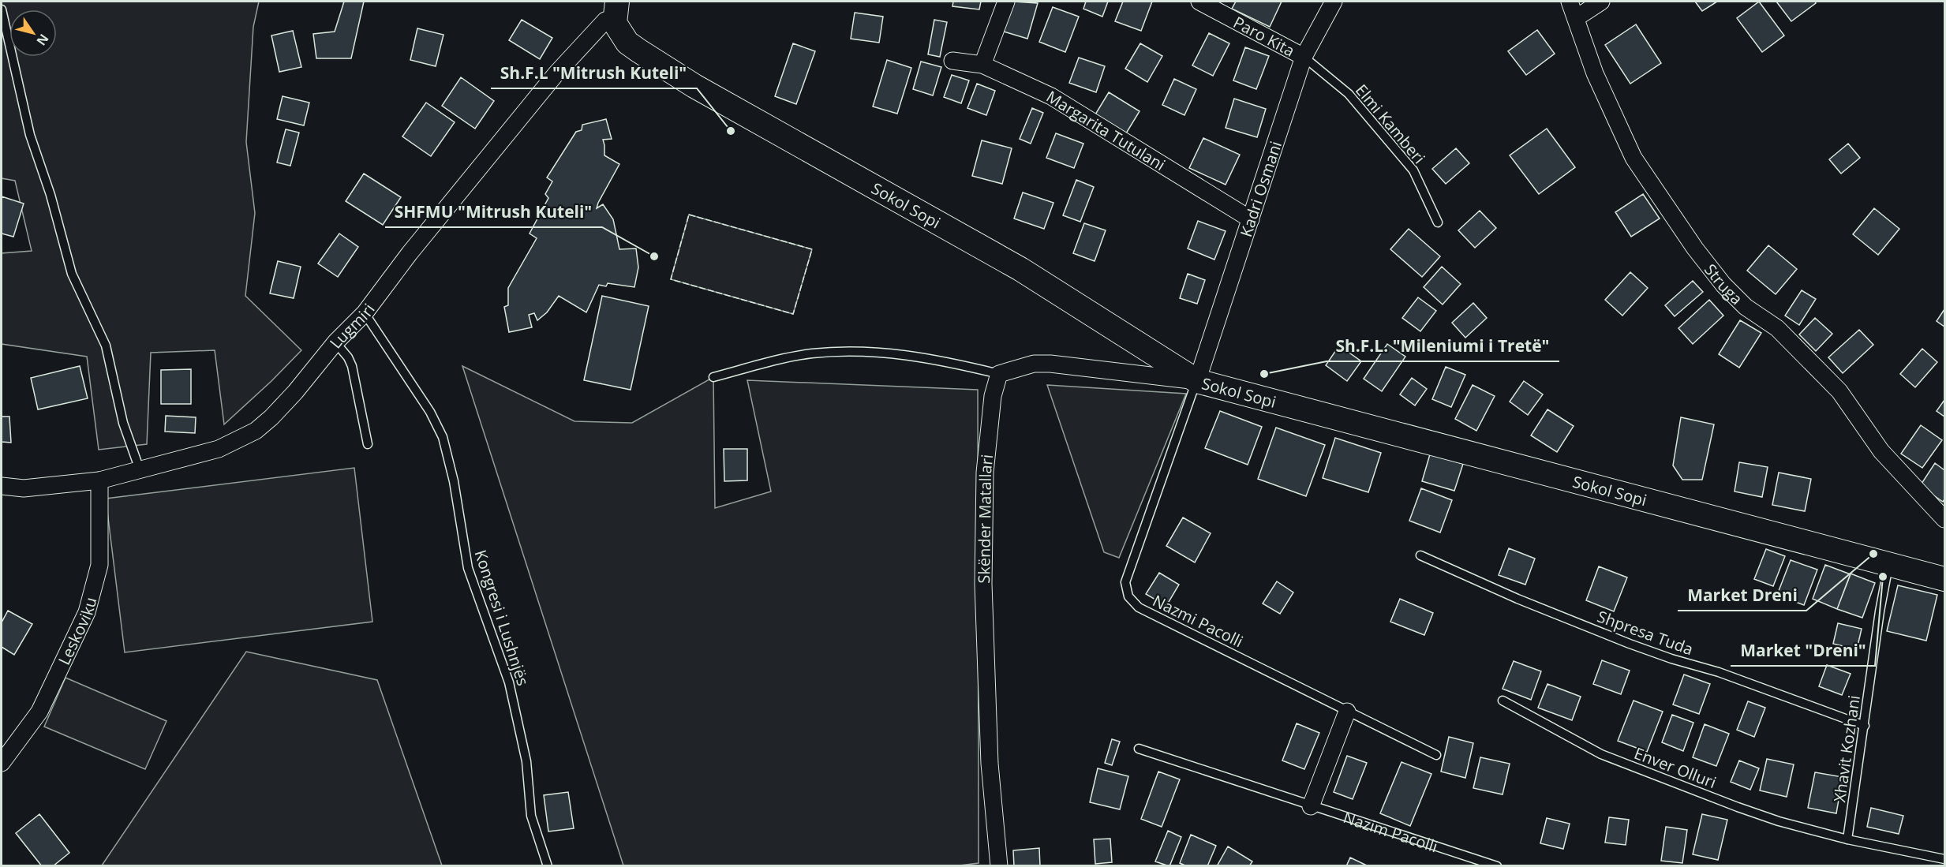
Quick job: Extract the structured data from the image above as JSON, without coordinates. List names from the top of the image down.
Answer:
{
  "streets": {
    "street": [
      "Paro Kita",
      "Margarita Tutulani",
      "Kadri Osmani",
      "Sokol Sopi",
      "Struga",
      "Lugmiri",
      "Skënder Matallari",
      "Leskoviku"
    ],
    "lane": [
      "Elmi Kamberi",
      "Kongresi i Lushnjës",
      "Nazmi Pacolli",
      "Shpresa Tuda",
      "Xhavit Kozhani",
      "Enver Olluri",
      "Nazim Pacolli"
    ]
  },
  "crossings": [
    ["Paro Kita", "Elmi Kamberi"],
    ["Paro Kita", "Kadri Osmani"],
    ["Elmi Kamberi", "Kadri Osmani"],
    ["Margarita Tutulani", "Kadri Osmani"],
    ["Kadri Osmani", "Sokol Sopi"],
    ["Kadri Osmani", "Nazmi Pacolli"],
    ["Sokol Sopi", "Lugmiri"],
    ["Sokol Sopi", "Nazmi Pacolli"],
    ["Sokol Sopi", "Xhavit Kozhani"],
    ["Lugmiri", "Kongresi i Lushnjës"],
    ["Lugmiri", "Leskoviku"],
    ["Shpresa Tuda", "Xhavit Kozhani"],
    ["Xhavit Kozhani", "Enver Olluri"]
  ],
  "places": [
    "Sh.F.L \"Mitrush Kuteli\"",
    "SHFMU \"Mitrush Kuteli\"",
    "Sh.F.L. \"Mileniumi i Tretë\"",
    "Market Dreni",
    "Market \"Dreni\""
  ],
  "north": "bottom right"
}
